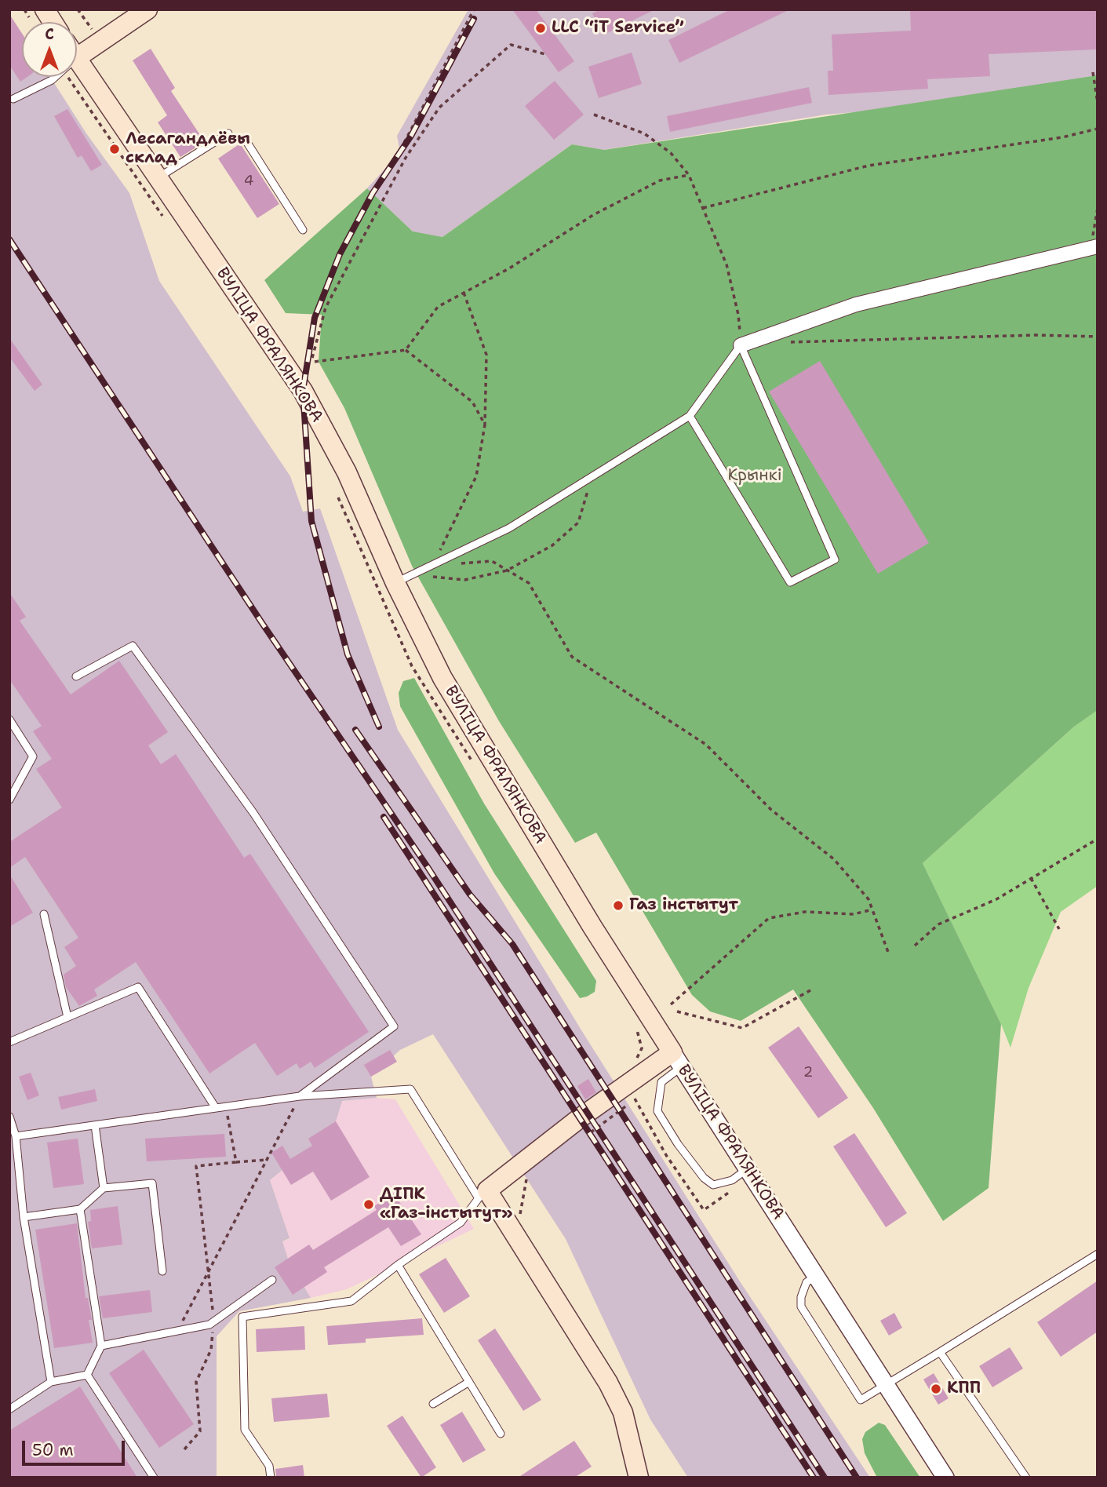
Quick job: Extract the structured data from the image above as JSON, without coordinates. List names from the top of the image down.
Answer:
{
  "streets": {
    "main road": ["ВУЛІЦА ФРАЛЯНКОВА"]
  },
  "parks": ["Крынкі"],
  "places": [
    "LLC “iT Service”",
    "Лесагандлёвы склад",
    "Газ інстытут",
    "ДІПК «Газ-інстытут»",
    "КПП"
  ],
  "house_numbers": ["4", "2"],
  "scale_bar": "50 m",
  "north": "top"
}
